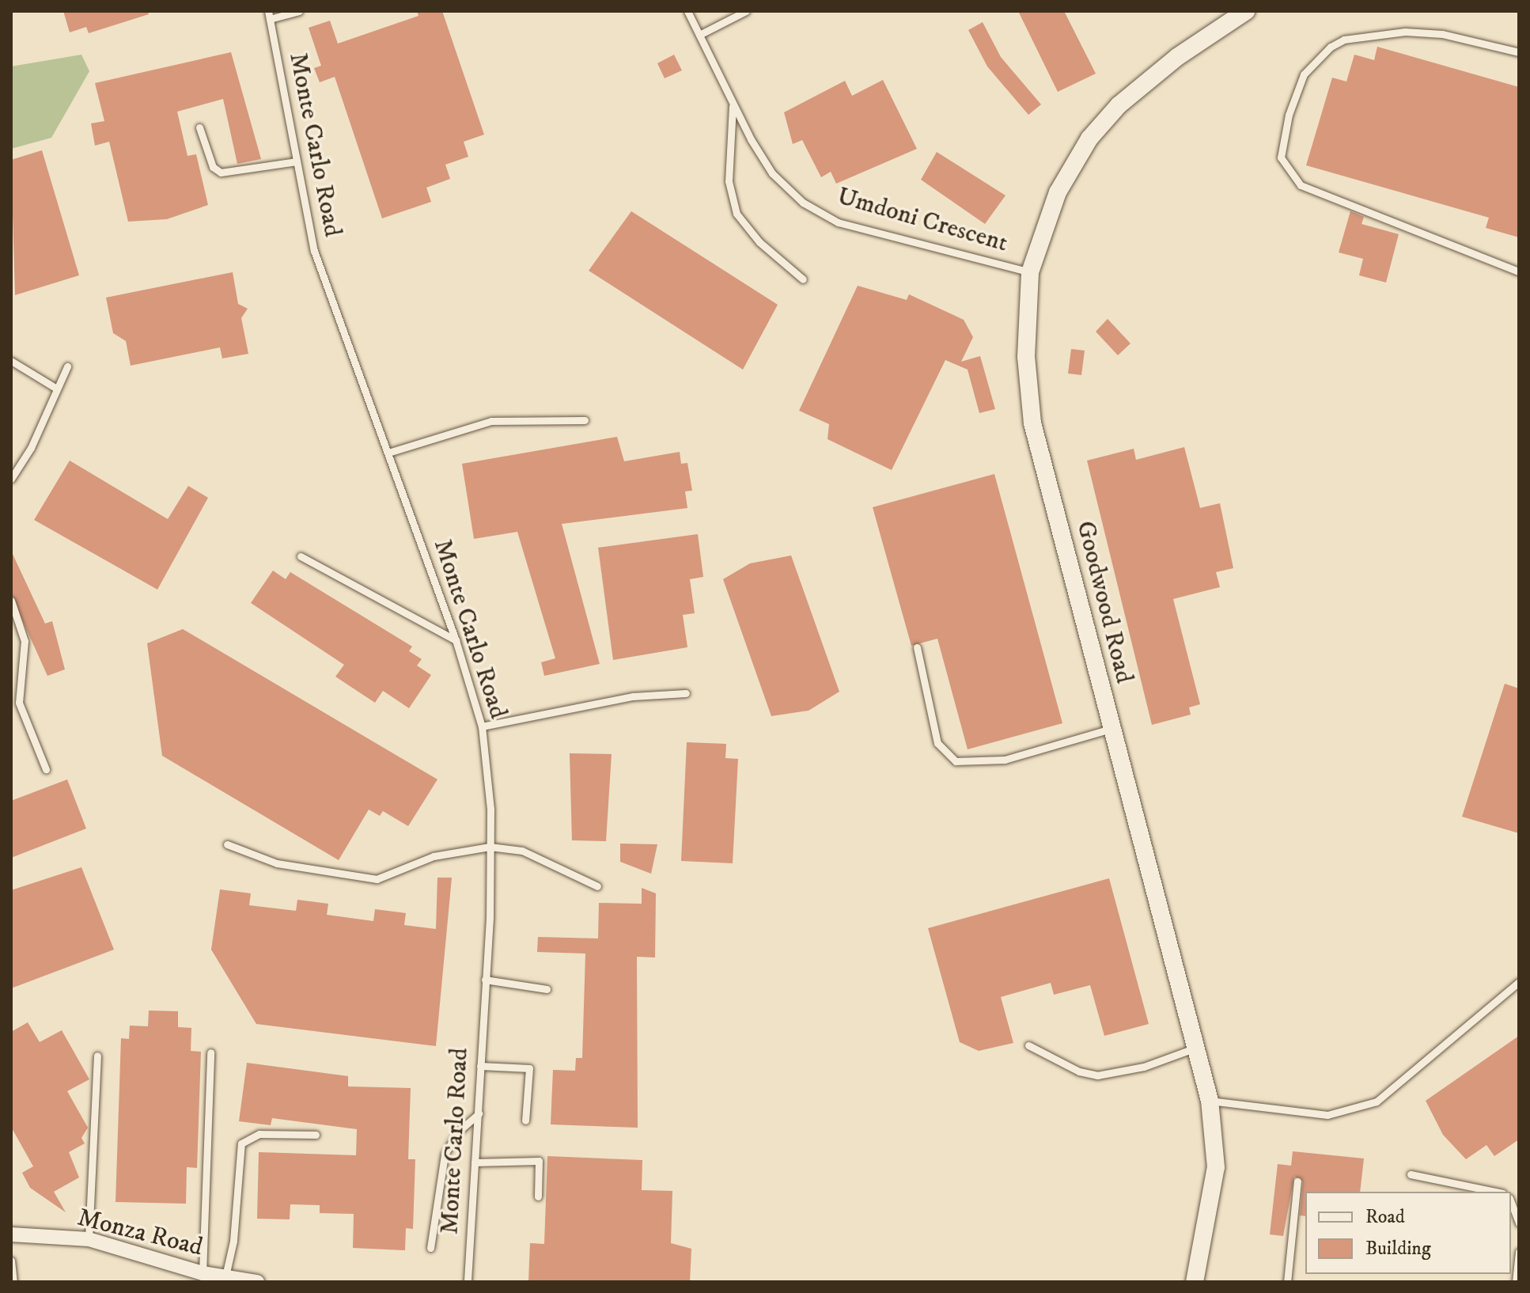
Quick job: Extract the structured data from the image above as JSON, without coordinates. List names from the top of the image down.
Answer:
{
  "streets": {
    "street": ["Goodwood Road", "Monza Road"],
    "lane": ["Monte Carlo Road", "Umdoni Crescent"]
  },
  "crossings": [
    ["Umdoni Crescent", "Goodwood Road"]
  ],
  "legend": ["Road", "Building"]
}
